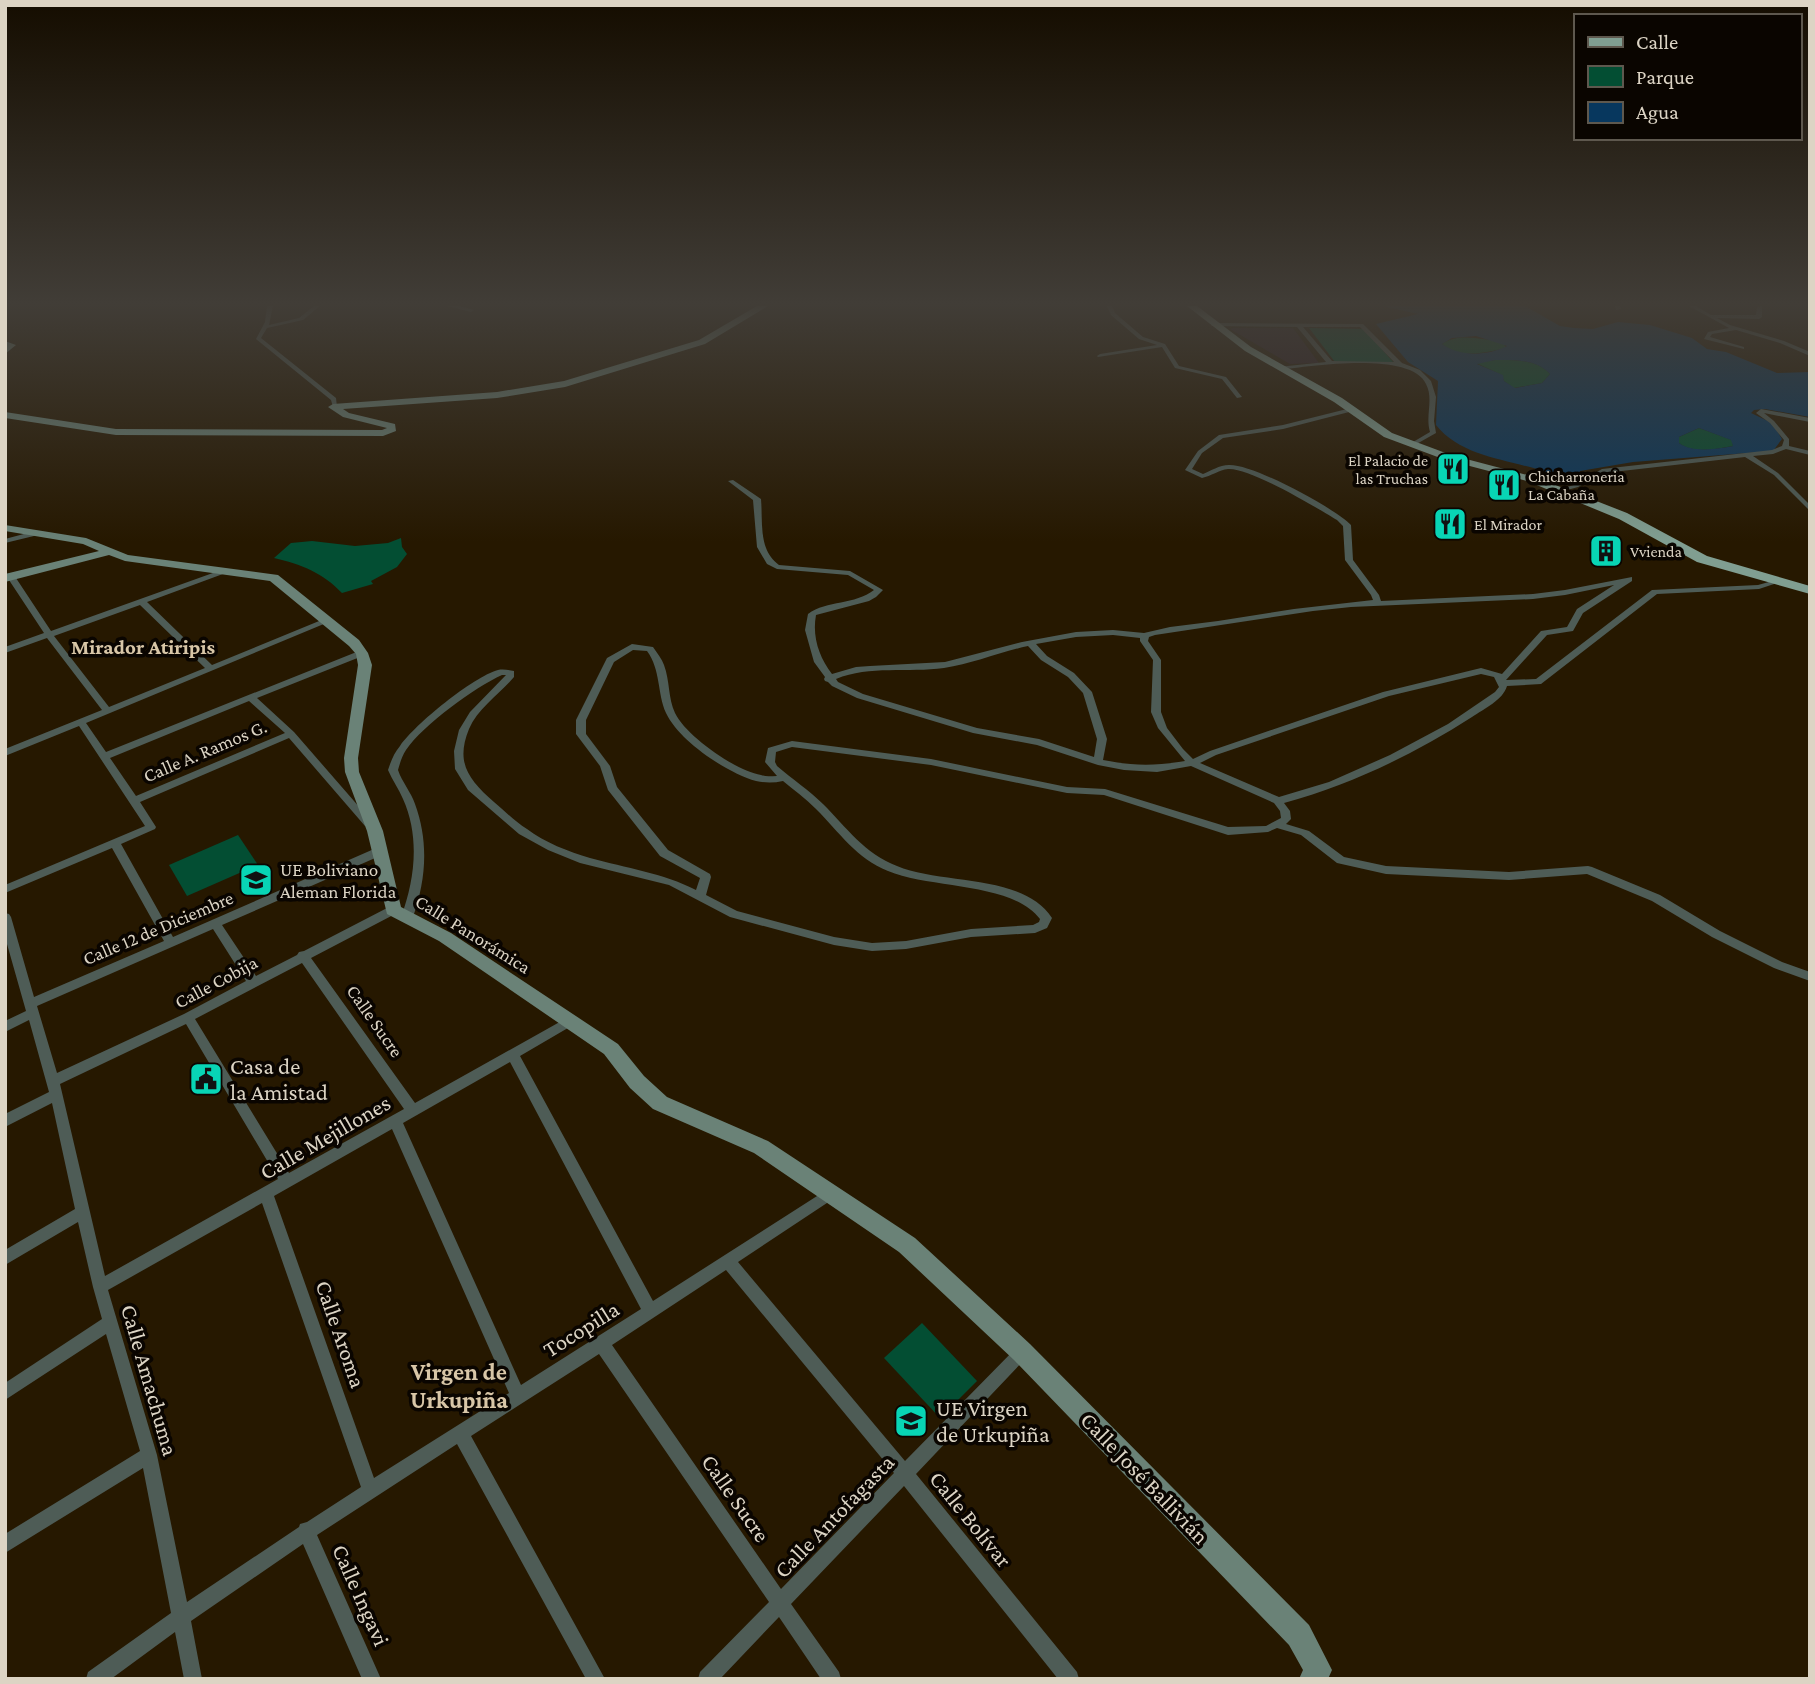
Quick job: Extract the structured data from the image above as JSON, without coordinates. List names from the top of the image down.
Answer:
{
  "streets": {
    "street": [
      "Calle A. Ramos G.",
      "Calle 12 de Diciembre",
      "Calle Panorámica",
      "Calle Cobija",
      "Calle Sucre",
      "Calle Mejillones",
      "Tocopilla",
      "Calle Aroma",
      "Calle Amachuma",
      "Calle José Ballivián",
      "Calle Antofagasta",
      "Calle Bolívar",
      "Calle Ingavi"
    ]
  },
  "crossings": [
    ["Calle 12 de Diciembre", "Calle Panorámica"],
    ["Calle 12 de Diciembre", "Calle Amachuma"],
    ["Calle Panorámica", "Calle Cobija"],
    ["Calle Panorámica", "Calle Mejillones"],
    ["Calle Panorámica", "Tocopilla"],
    ["Calle Panorámica", "Calle José Ballivián"],
    ["Calle Cobija", "Calle Sucre"],
    ["Calle Cobija", "Calle Amachuma"],
    ["Calle Sucre", "Calle Mejillones"],
    ["Calle Sucre", "Tocopilla"],
    ["Calle Sucre", "Calle Antofagasta"],
    ["Calle Mejillones", "Calle Aroma"],
    ["Calle Mejillones", "Calle Amachuma"],
    ["Tocopilla", "Calle Aroma"],
    ["Tocopilla", "Calle Amachuma"],
    ["Tocopilla", "Calle José Ballivián"],
    ["Tocopilla", "Calle Bolívar"],
    ["Tocopilla", "Calle Ingavi"],
    ["Calle José Ballivián", "Calle Antofagasta"],
    ["Calle Antofagasta", "Calle Bolívar"]
  ],
  "districts": ["Mirador Atiripis", "Virgen de Urkupiña"],
  "places": {
    "restaurant": ["El Palacio de las Truchas", "Chicharroneria La Cabaña", "El Mirador"],
    "building": ["Vvienda"],
    "school or university": ["UE Boliviano Aleman Florida", "UE Virgen de Urkupiña"],
    "public building": ["Casa de la Amistad"]
  },
  "legend": ["Calle", "Parque", "Agua"]
}
